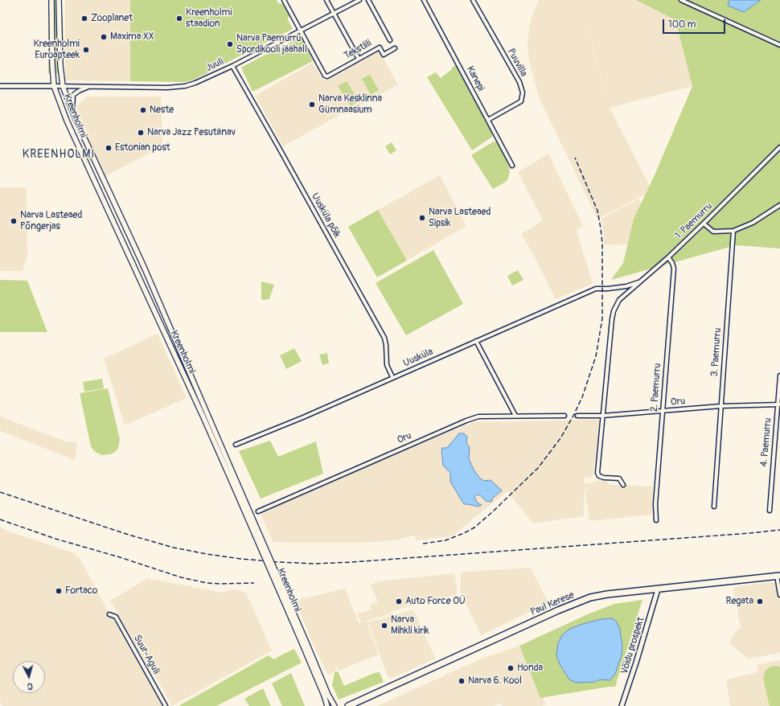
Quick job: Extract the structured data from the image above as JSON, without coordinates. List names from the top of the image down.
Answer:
{
  "streets": {
    "highway": ["Paul Kerese"],
    "main road": ["Kreenholmi"],
    "street": [
      "Tekstiili",
      "Puuvilla",
      "Juuli",
      "Kanepi",
      "Uusküla põik",
      "1. Paemurru",
      "3. Paemurru",
      "Uusküla",
      "2. Paemurru",
      "Oru",
      "4. Paemurru",
      "Võidu prospekt",
      "Suur-Aguli"
    ]
  },
  "crossings": [
    ["Tekstiili", "Juuli"],
    ["Puuvilla", "Kanepi"],
    ["Juuli", "Kreenholmi"],
    ["Juuli", "Uusküla põik"],
    ["Uusküla põik", "Uusküla"],
    ["1. Paemurru", "Uusküla"],
    ["1. Paemurru", "2. Paemurru"],
    ["3. Paemurru", "Oru"],
    ["2. Paemurru", "Oru"],
    ["Oru", "4. Paemurru"],
    ["Paul Kerese", "Võidu prospekt"]
  ],
  "districts": ["KREENHOLMI"],
  "places": [
    "Zooplanet",
    "Kreenholmi staadion",
    "Maxima XX",
    "Narva Paemurru Spordikooli jäähall",
    "Kreenholmi Euroapteek",
    "Narva Kesklinna Gümnaasium",
    "Neste",
    "Narva Jazz Pesutänav",
    "Estonian post",
    "Narva Lasteaed Sipsik",
    "Narva Lasteaed Põngerjas",
    "Fortaco",
    "Auto Force OÜ",
    "Regata",
    "Narva Mihkli kirik",
    "Honda",
    "Narva 6. Kool"
  ],
  "scale_bar": "100 m",
  "north": "bottom"
}
